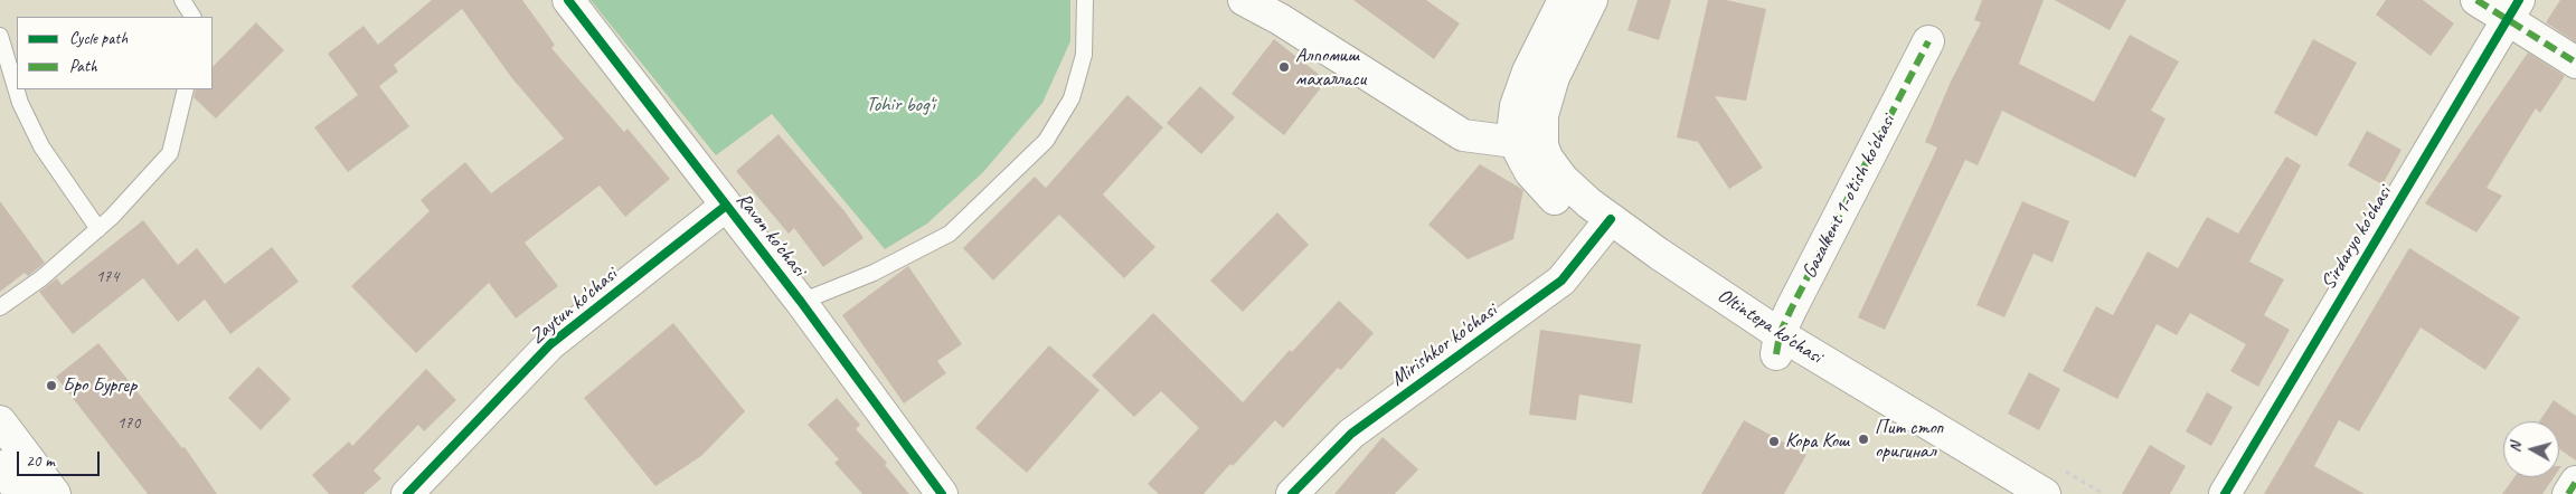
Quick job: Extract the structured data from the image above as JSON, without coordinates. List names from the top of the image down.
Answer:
{
  "streets": {
    "street": [
      "Gazalkent 1-o'tish ko'chasi",
      "Ravon ko'chasi",
      "Sirdaryo ko'chasi",
      "Zaytun ko'chasi",
      "Oltintepa ko'chasi",
      "Mirishkor ko'chasi"
    ]
  },
  "crossings": [
    ["Gazalkent 1-o'tish ko'chasi", "Oltintepa ko'chasi"],
    ["Ravon ko'chasi", "Zaytun ko'chasi"],
    ["Oltintepa ko'chasi", "Mirishkor ko'chasi"]
  ],
  "parks": ["Tohir bog‘i"],
  "places": [
    "Алпомиш махалласи",
    "Бро Бургер",
    "Пит стоп оригинал",
    "Кора Кош"
  ],
  "house_numbers": ["174", "170"],
  "legend": ["Cycle path", "Path"],
  "scale_bar": "20 m",
  "north": "left"
}
